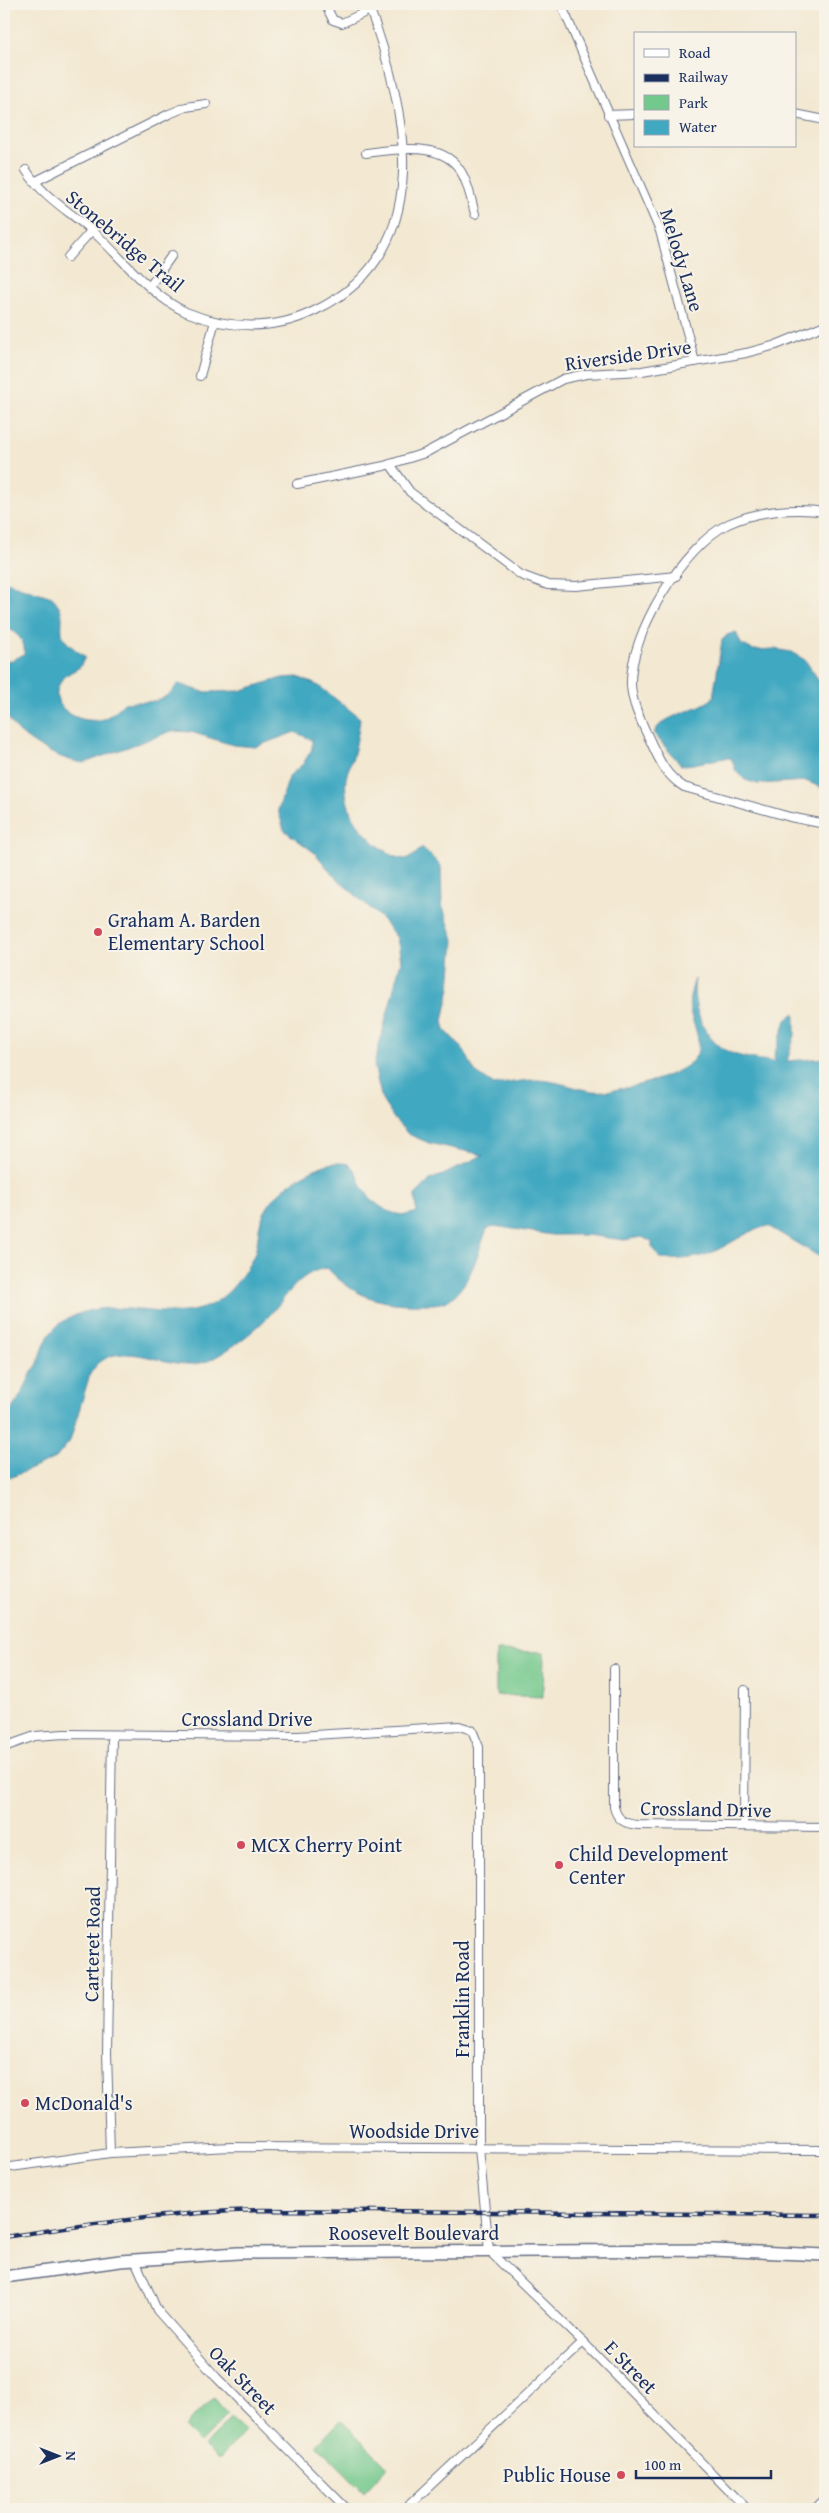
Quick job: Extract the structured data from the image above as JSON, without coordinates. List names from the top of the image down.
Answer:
{
  "streets": {
    "street": [
      "Stonebridge Trail",
      "Melody Lane",
      "Riverside Drive",
      "Crossland Drive",
      "Carteret Road",
      "Franklin Road",
      "Woodside Drive",
      "Roosevelt Boulevard",
      "E Street",
      "Oak Street"
    ]
  },
  "crossings": [
    ["Melody Lane", "Riverside Drive"],
    ["Crossland Drive", "Carteret Road"],
    ["Crossland Drive", "Franklin Road"],
    ["Carteret Road", "Woodside Drive"],
    ["Franklin Road", "Woodside Drive"],
    ["Franklin Road", "Roosevelt Boulevard"],
    ["Franklin Road", "E Street"],
    ["Roosevelt Boulevard", "E Street"],
    ["Roosevelt Boulevard", "Oak Street"]
  ],
  "places": [
    "Graham A. Barden Elementary School",
    "MCX Cherry Point",
    "Child Development Center",
    "McDonald's",
    "Public House"
  ],
  "legend": [
    "Road",
    "Railway",
    "Park",
    "Water"
  ],
  "scale_bar": "100 m",
  "north": "right"
}
